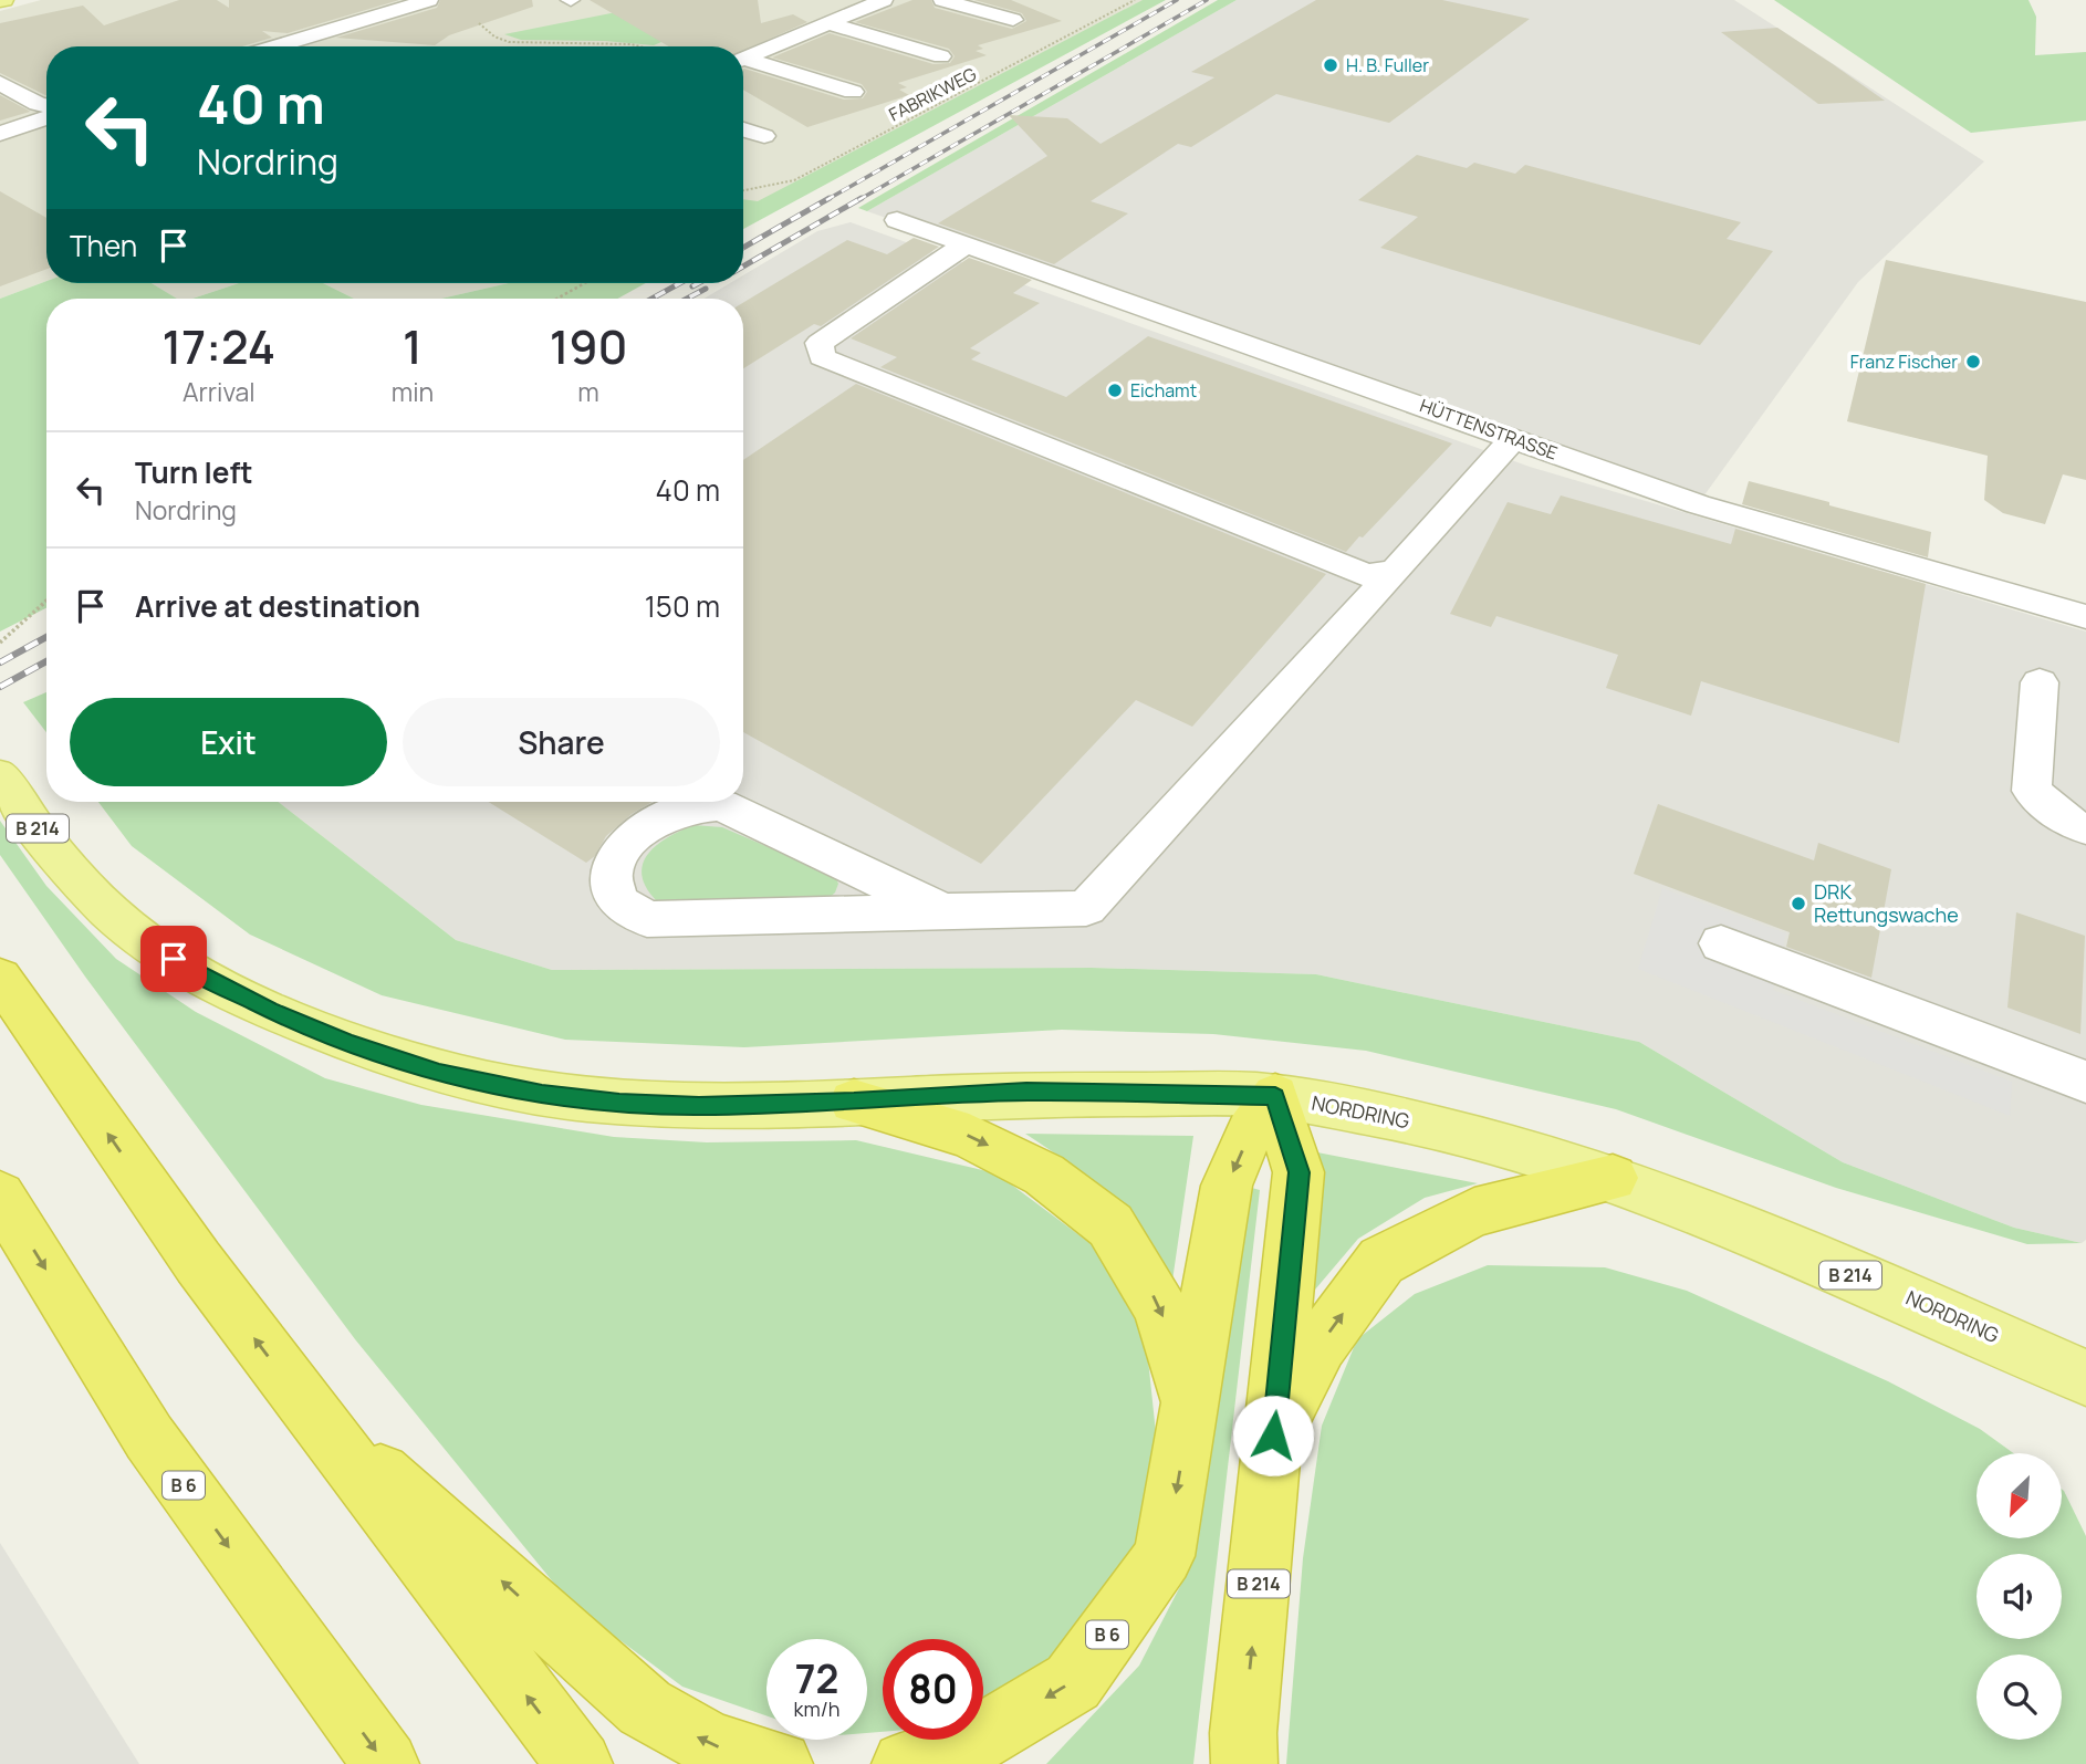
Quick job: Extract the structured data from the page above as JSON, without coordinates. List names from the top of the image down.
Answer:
{
  "streets": {
    "highway": ["B 214", "B 6"],
    "main road": ["NORDRING"],
    "street": ["HÜTTENSTRASSE"],
    "path": ["FABRIKWEG"]
  },
  "crossings": [
    ["B 214", "NORDRING"],
    ["B 214", "B 6"],
    ["NORDRING", "B 6"]
  ],
  "places": [
    "H. B. Fuller",
    "Franz Fischer",
    "Eichamt",
    "DRK Rettungswache"
  ],
  "north": "bottom left",
  "page": {
    "turn": ["40 m", "Nordring"],
    "then": "Then",
    "eta": [
      "17:24",
      "Arrival",
      "1",
      "min",
      "190",
      "m"
    ],
    "list": [
      {
        "name": "Turn left",
        "note": "Nordring",
        "value": "40 m"
      },
      {
        "name": "Arrive at destination",
        "value": "150 m"
      }
    ],
    "buttons": ["Exit", "Share"],
    "speed": "72 km/h",
    "limit": "80"
  }
}
